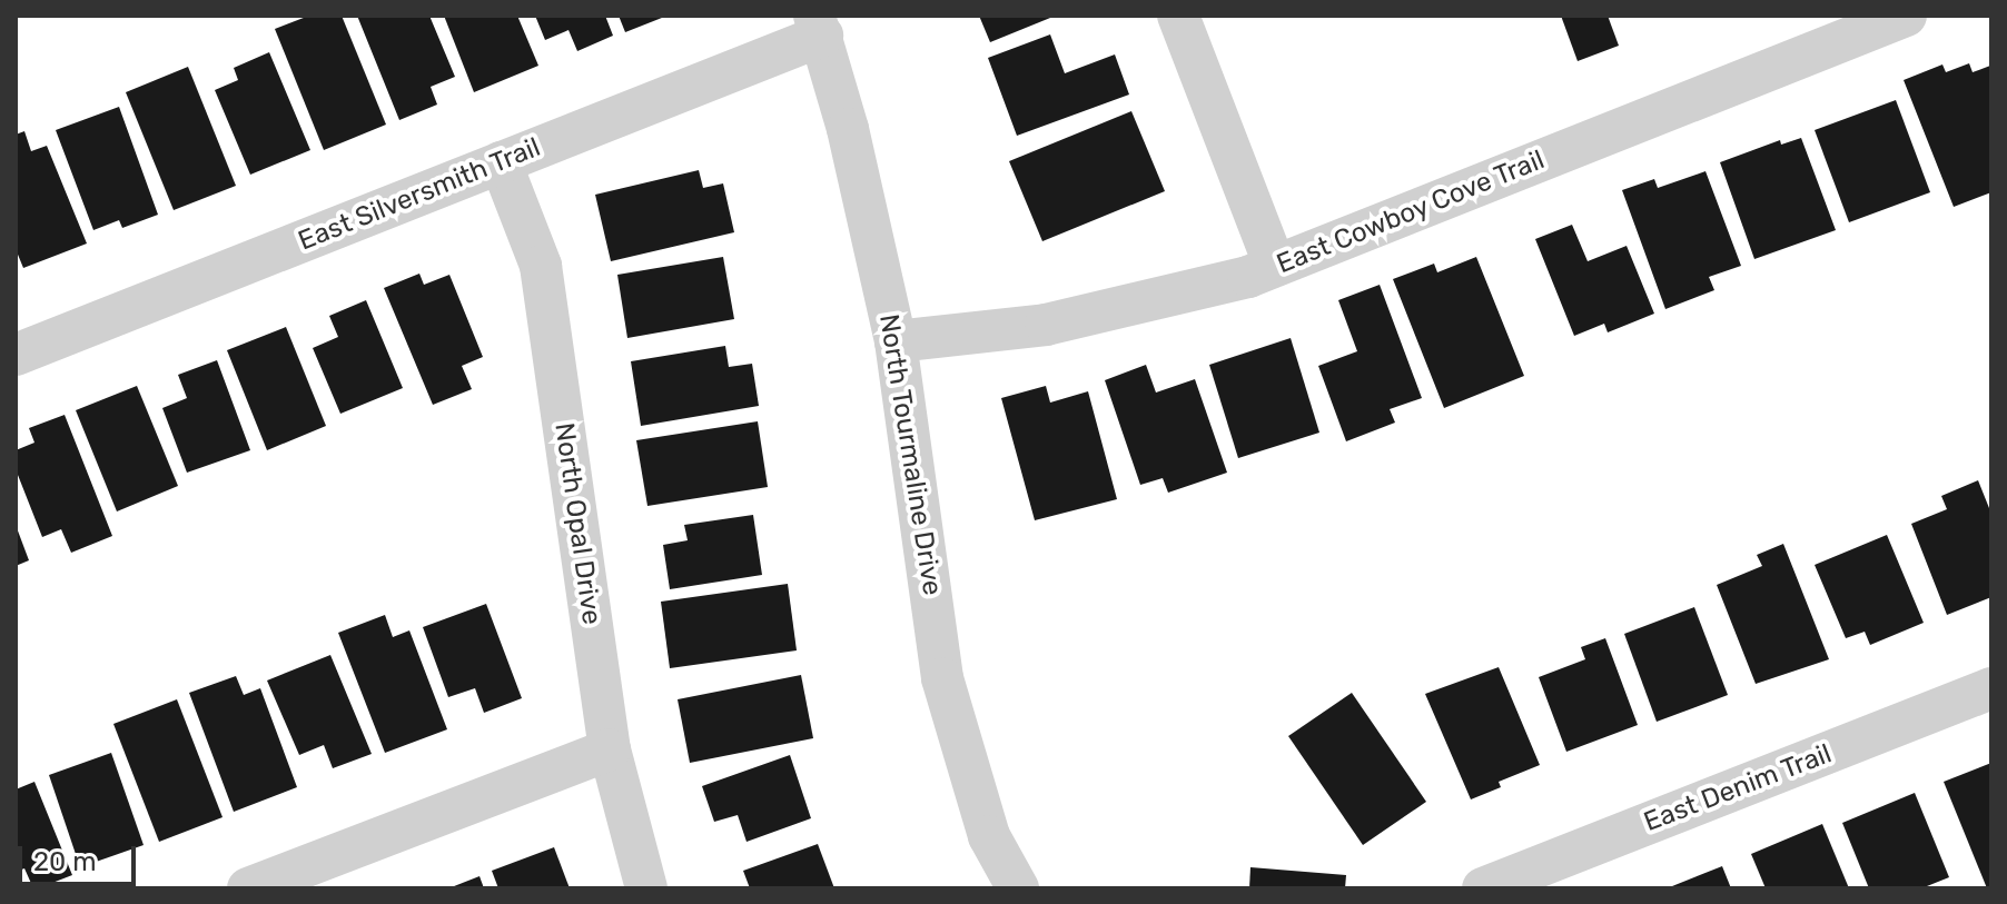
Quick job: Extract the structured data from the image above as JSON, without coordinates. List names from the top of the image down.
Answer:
{
  "streets": {
    "street": [
      "East Silversmith Trail",
      "East Cowboy Cove Trail",
      "North Tourmaline Drive",
      "North Opal Drive",
      "East Denim Trail"
    ]
  },
  "crossings": [
    ["East Silversmith Trail", "North Tourmaline Drive"],
    ["East Silversmith Trail", "North Opal Drive"],
    ["East Cowboy Cove Trail", "North Tourmaline Drive"]
  ],
  "scale_bar": "20 m"
}
